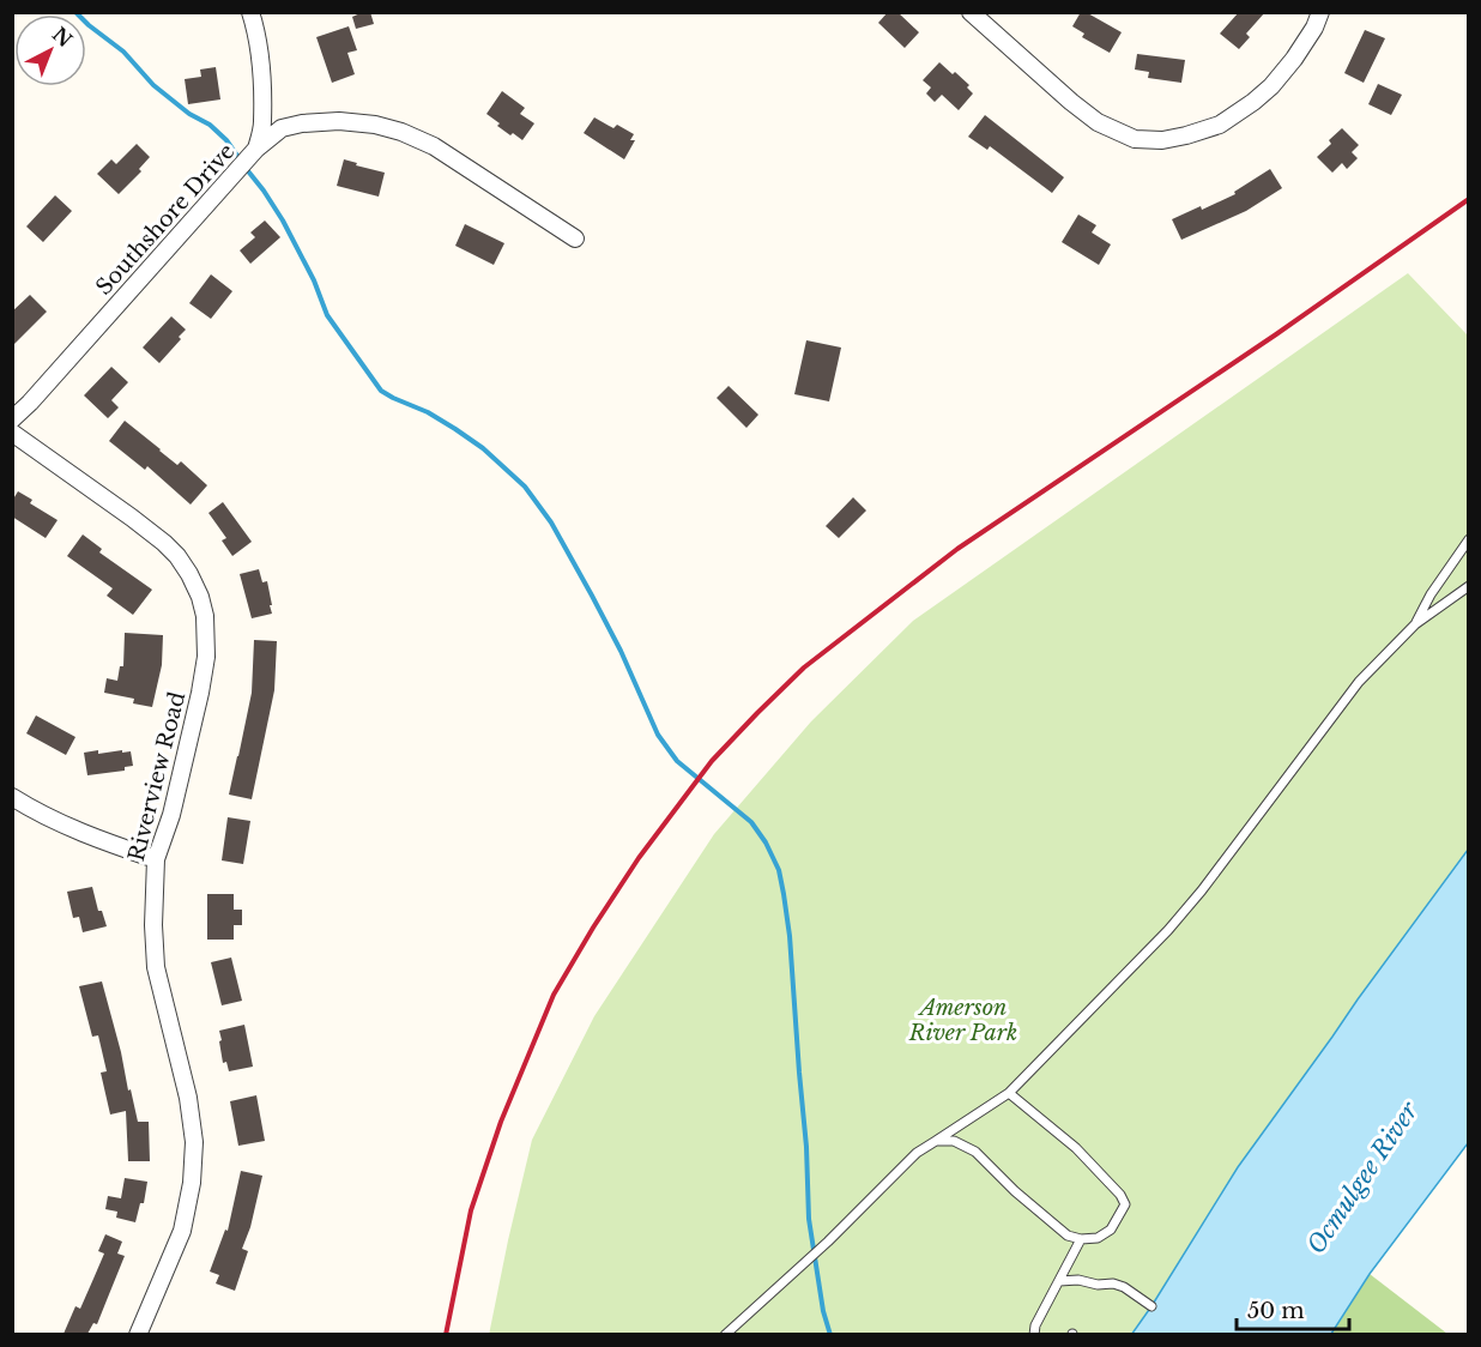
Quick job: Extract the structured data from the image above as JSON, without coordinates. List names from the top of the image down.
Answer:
{
  "streets": {
    "street": ["Southshore Drive", "Riverview Road"]
  },
  "water": ["Ocmulgee River"],
  "parks": ["Amerson River Park"],
  "scale_bar": "50 m",
  "north": "top right"
}
